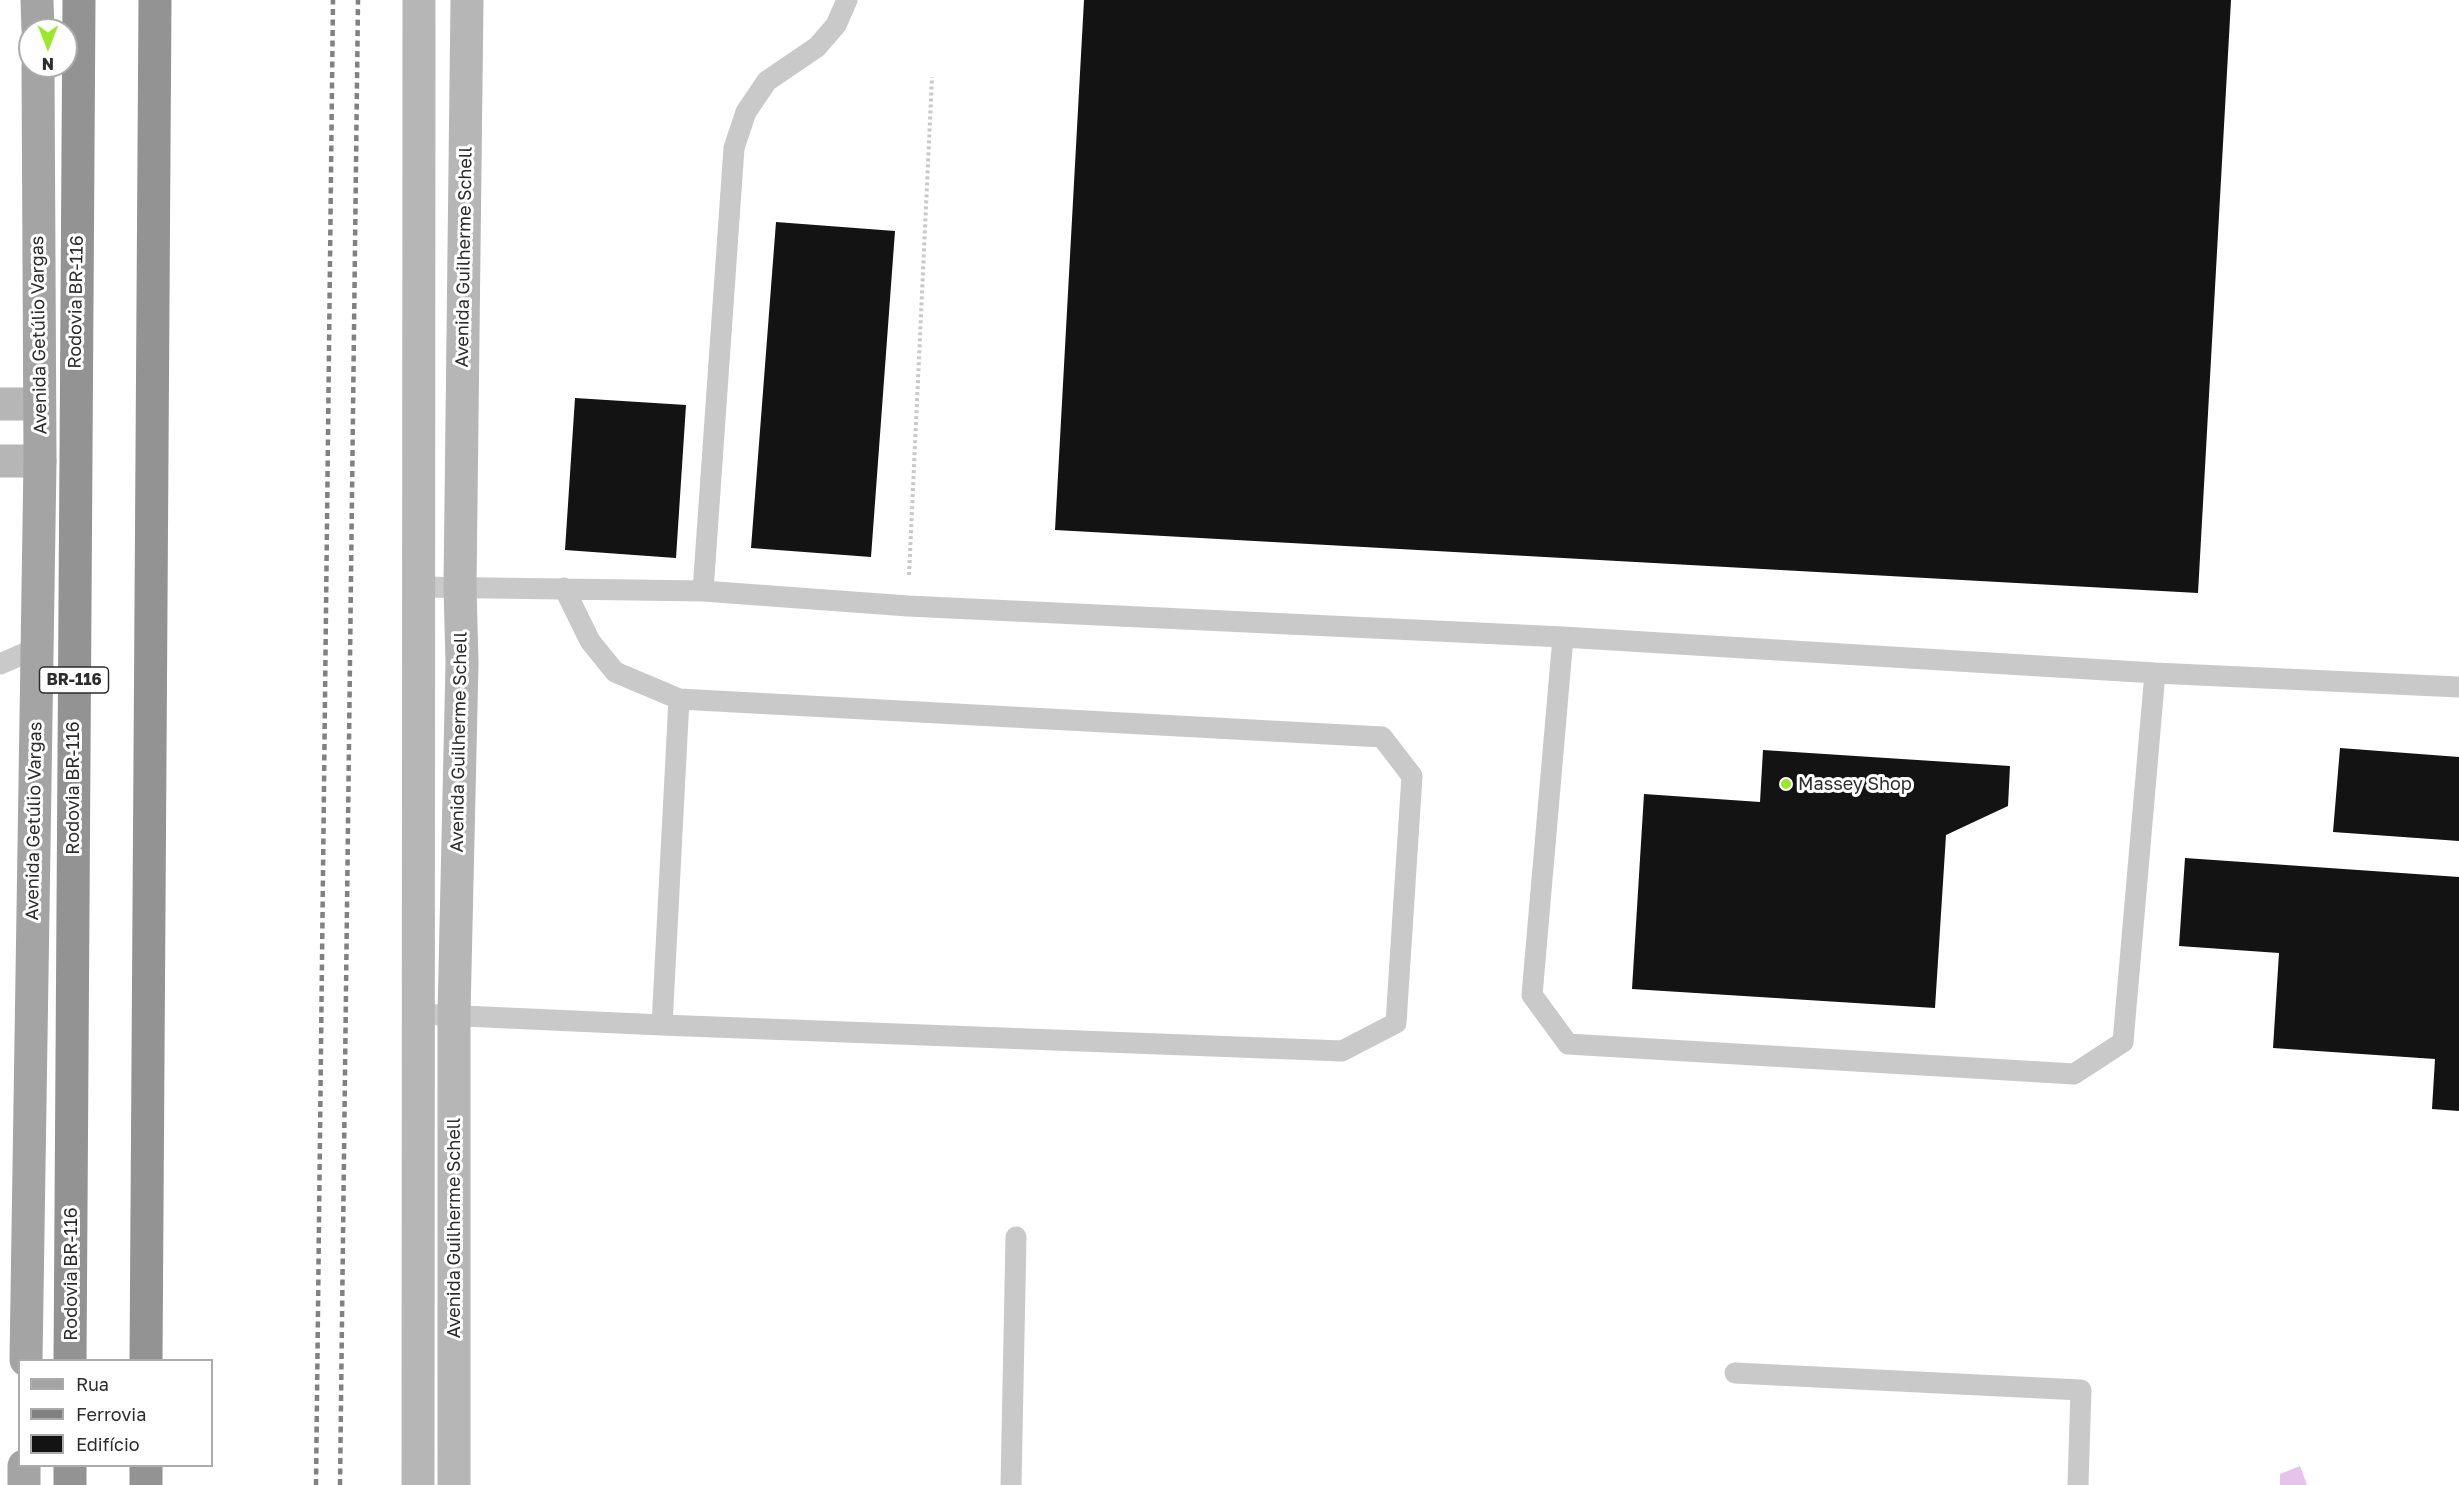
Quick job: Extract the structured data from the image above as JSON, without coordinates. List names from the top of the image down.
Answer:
{
  "streets": {
    "highway": ["Rodovia BR-116", "BR-116"],
    "main road": ["Avenida Guilherme Schell", "Avenida Getúlio Vargas"]
  },
  "places": ["Massey Shop"],
  "legend": ["Rua", "Ferrovia", "Edifício"],
  "north": "bottom"
}
